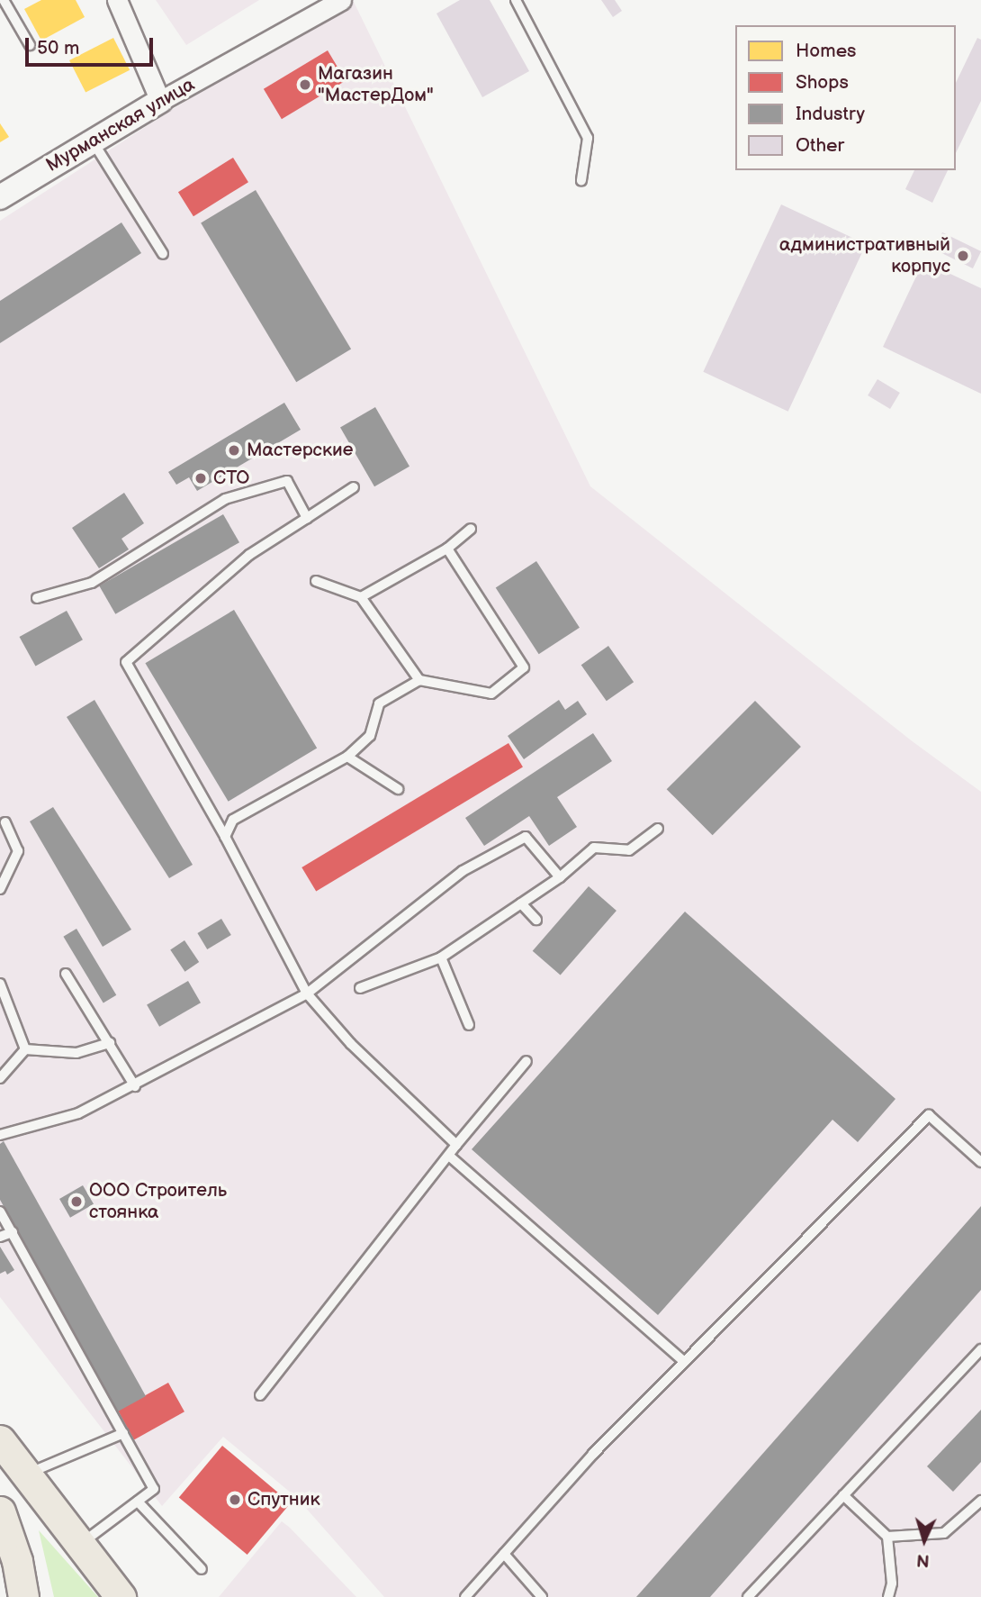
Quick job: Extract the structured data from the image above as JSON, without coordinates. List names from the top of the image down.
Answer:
{
  "streets": {
    "street": ["Мурманская улица"]
  },
  "places": [
    "Магазин \"МастерДом\"",
    "административный корпус",
    "Мастерские",
    "СТО",
    "ООО Строитель стоянка",
    "Спутник"
  ],
  "legend": [
    "Homes",
    "Shops",
    "Industry",
    "Other"
  ],
  "scale_bar": "50 m",
  "north": "bottom"
}
